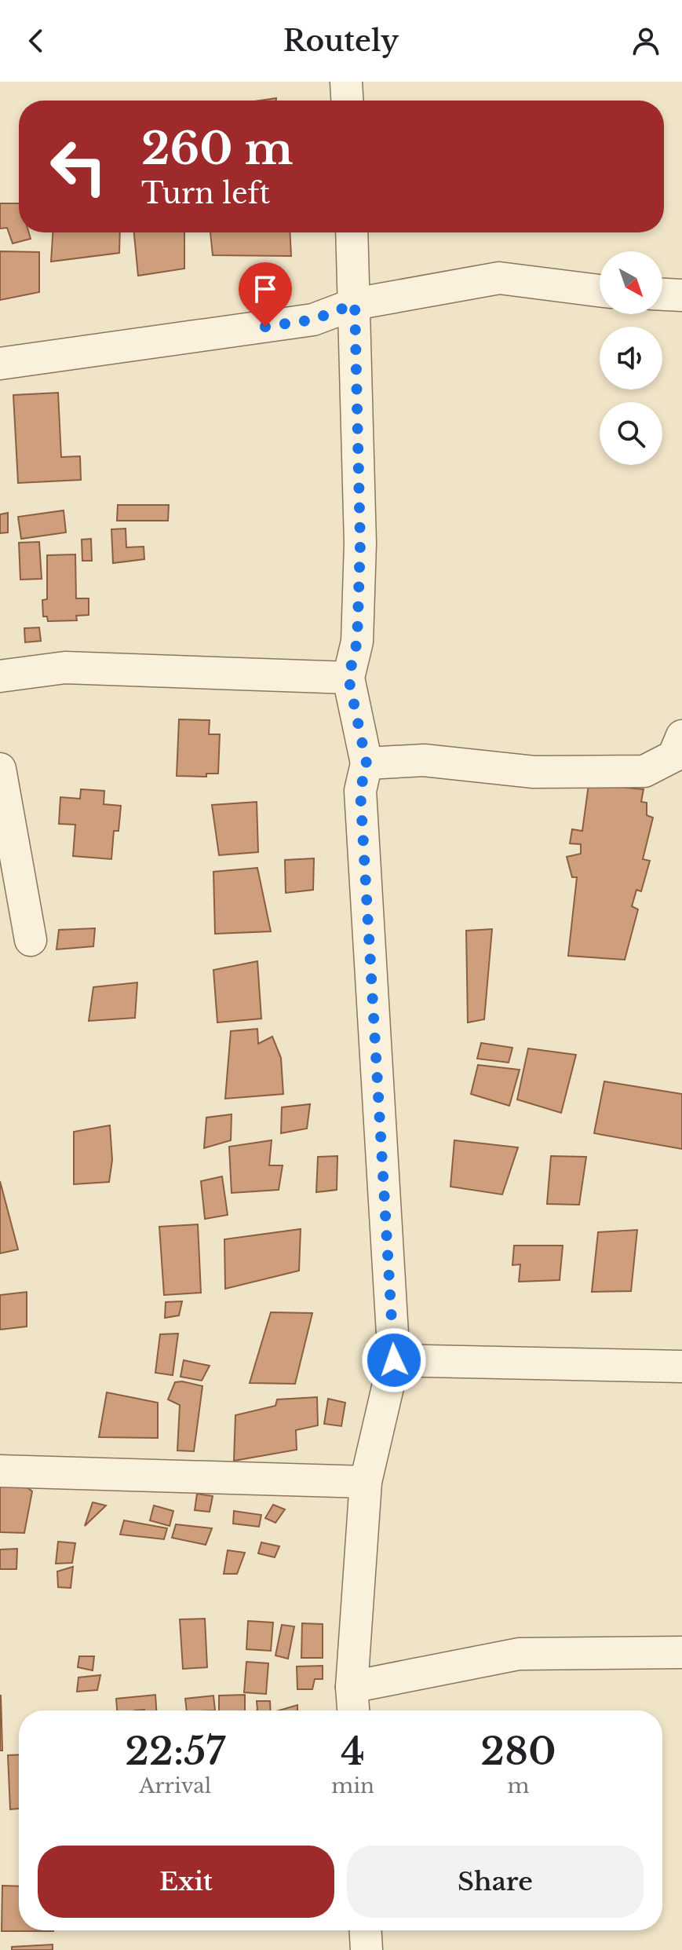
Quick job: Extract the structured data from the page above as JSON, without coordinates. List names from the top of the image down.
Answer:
{
  "north": "bottom right",
  "page": {
    "header": "Routely",
    "turn": ["260 m", "Turn left"],
    "eta": [
      "22:57",
      "Arrival",
      "4",
      "min",
      "280",
      "m"
    ],
    "buttons": ["Exit", "Share"]
  }
}
